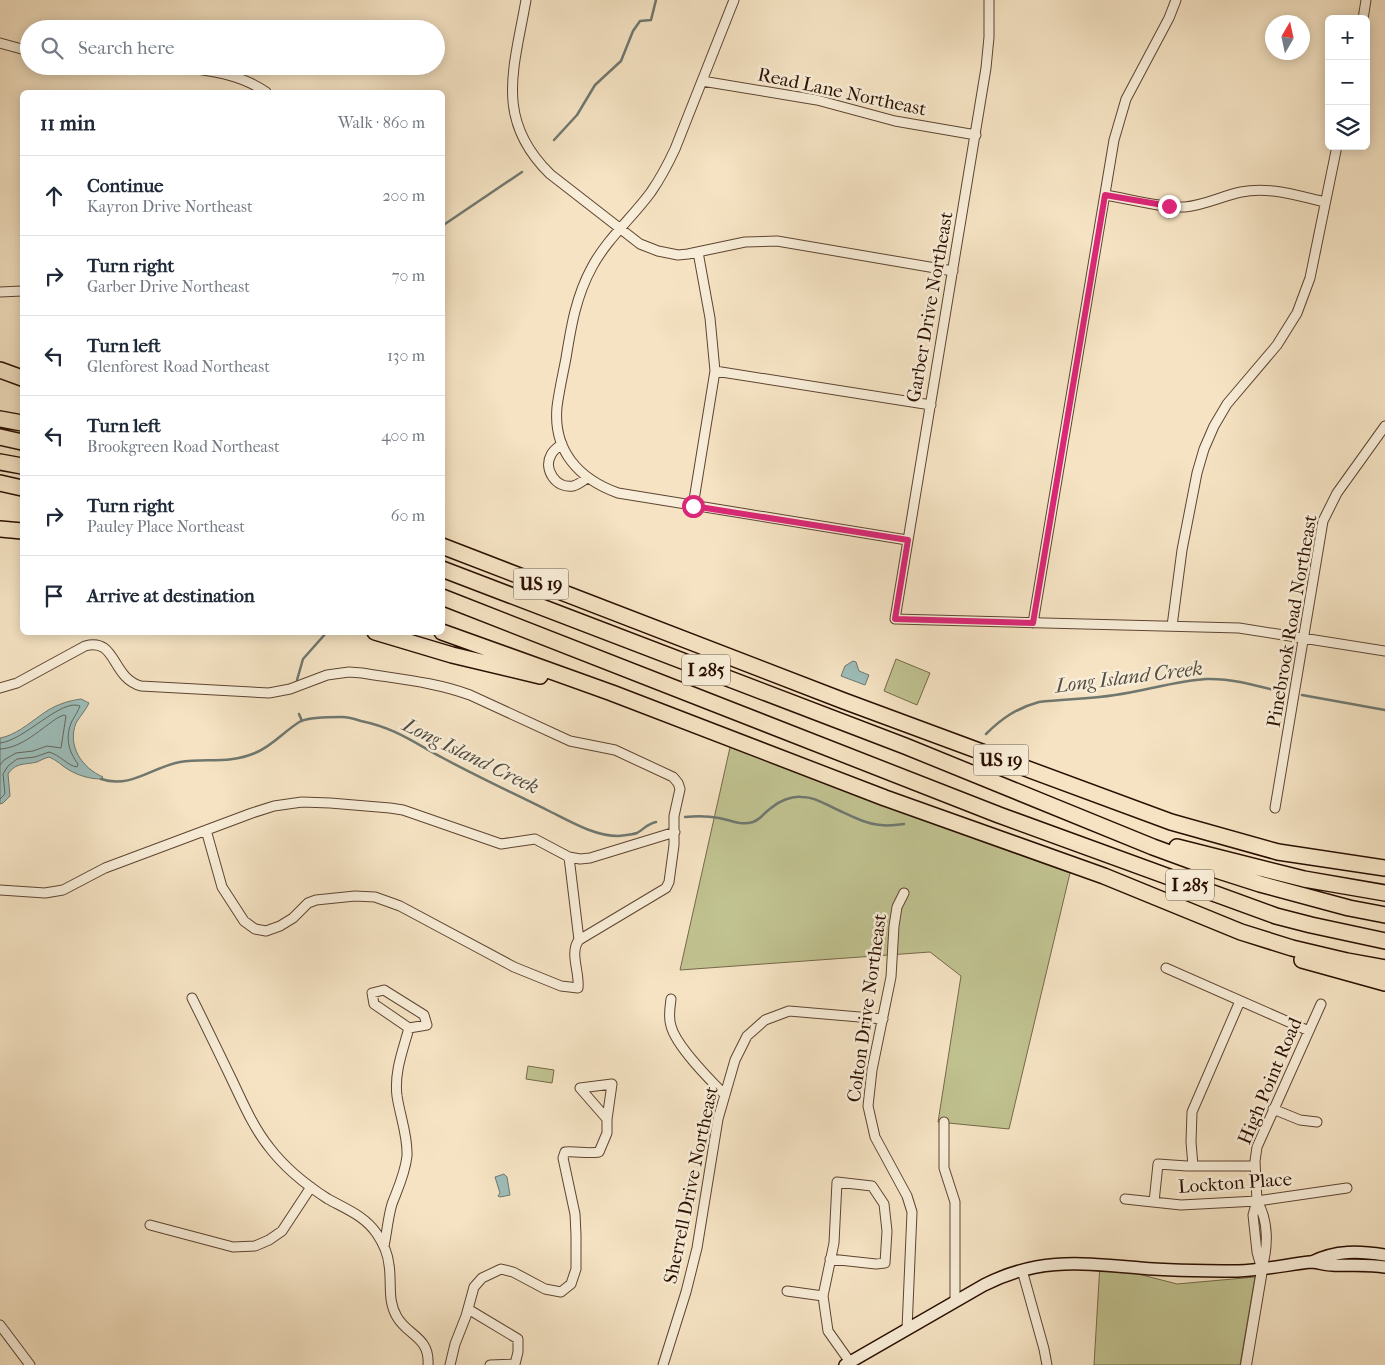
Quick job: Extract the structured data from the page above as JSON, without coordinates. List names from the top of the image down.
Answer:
{
  "streets": {
    "highway": ["US 19", "I 285"],
    "street": [
      "Read Lane Northeast",
      "Garber Drive Northeast",
      "Pinebrook Road Northeast",
      "Colton Drive Northeast",
      "High Point Road",
      "Lockton Place",
      "Sherrell Drive Northeast"
    ]
  },
  "crossings": [
    ["Read Lane Northeast", "Garber Drive Northeast"],
    ["Colton Drive Northeast", "Sherrell Drive Northeast"],
    ["High Point Road", "Lockton Place"]
  ],
  "water": ["Long Island Creek"],
  "north": "top",
  "page": {
    "map_buttons": ["+", "−"],
    "search": "Search here",
    "heading": ["11 min", "Walk · 860 m"],
    "list": [
      ["Continue", "Kayron Drive Northeast", "200 m"],
      ["Turn right", "Garber Drive Northeast", "70 m"],
      ["Turn left", "Glenforest Road Northeast", "130 m"],
      ["Turn left", "Brookgreen Road Northeast", "400 m"],
      ["Turn right", "Pauley Place Northeast", "60 m"],
      "Arrive at destination"
    ]
  }
}
